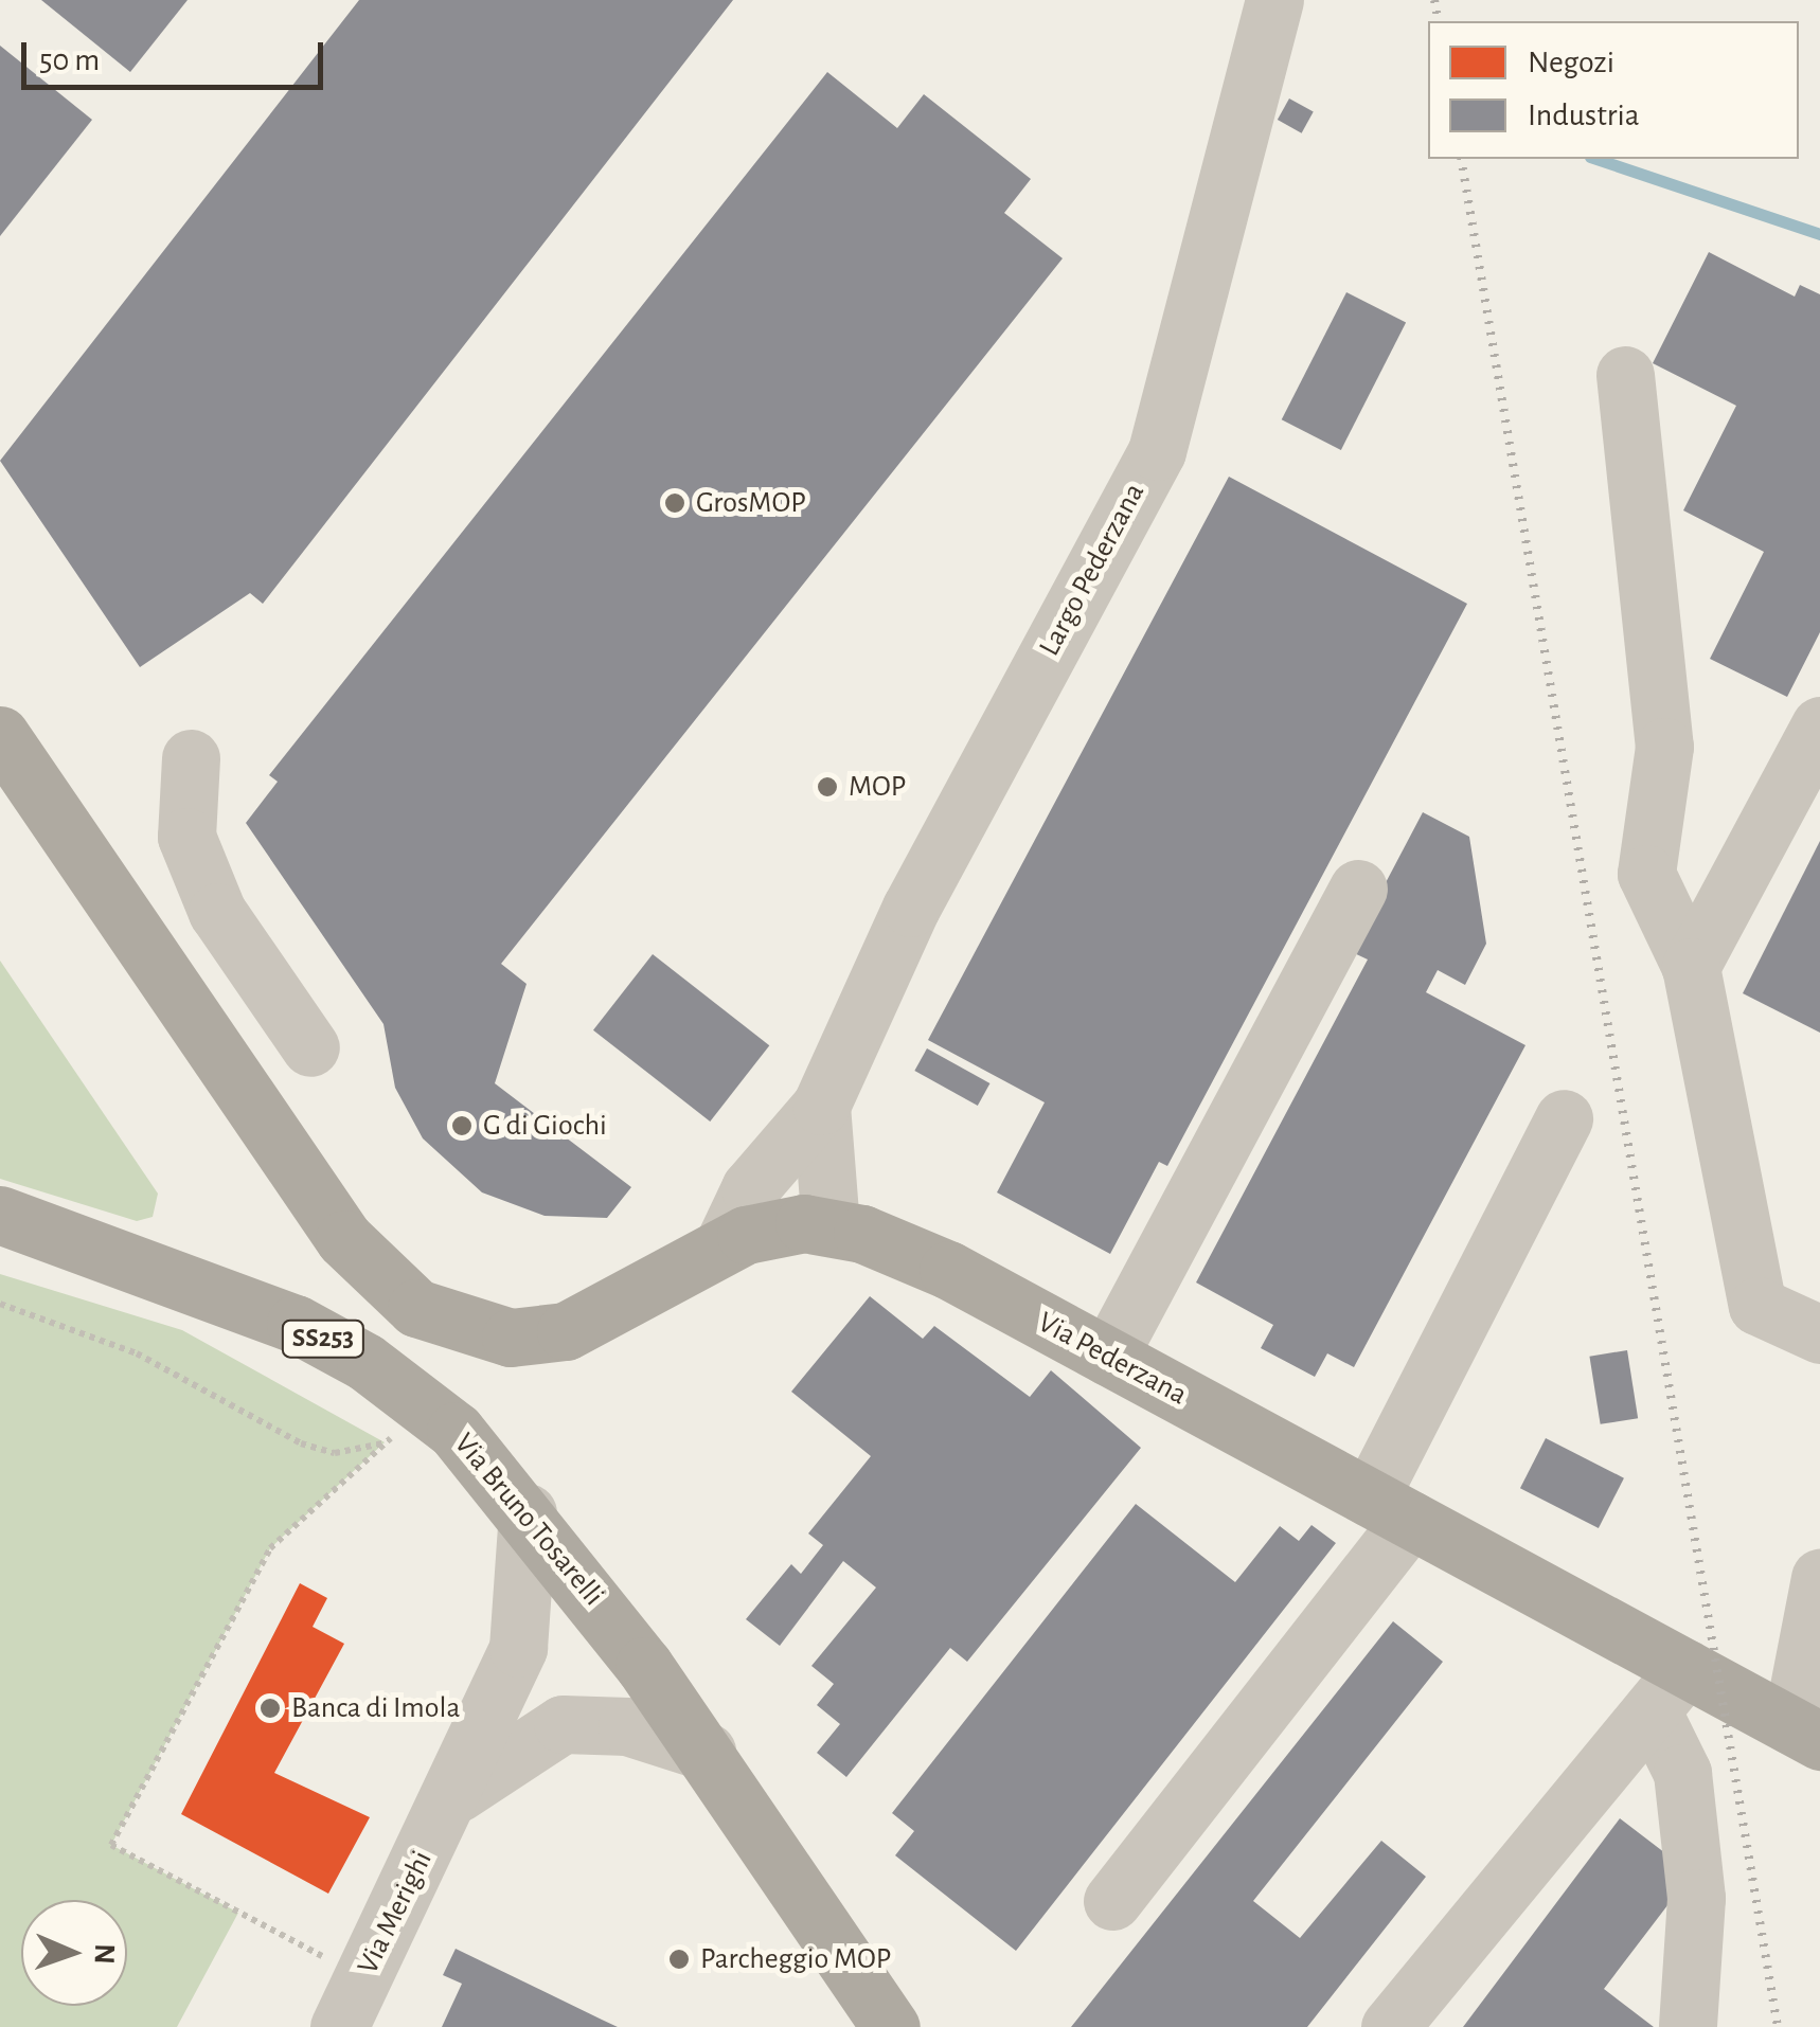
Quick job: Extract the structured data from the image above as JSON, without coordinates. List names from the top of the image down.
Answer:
{
  "streets": {
    "main road": ["SS253", "Via Pederzana", "Via Bruno Tosarelli"],
    "street": ["Largo Pederzana", "Via Merighi"]
  },
  "crossings": [
    ["Largo Pederzana", "Via Pederzana"],
    ["Via Bruno Tosarelli", "Via Merighi"]
  ],
  "places": [
    "GrosMOP",
    "MOP",
    "G di Giochi",
    "Banca di Imola",
    "Parcheggio MOP"
  ],
  "legend": ["Negozi", "Industria"],
  "scale_bar": "50 m",
  "north": "right"
}
